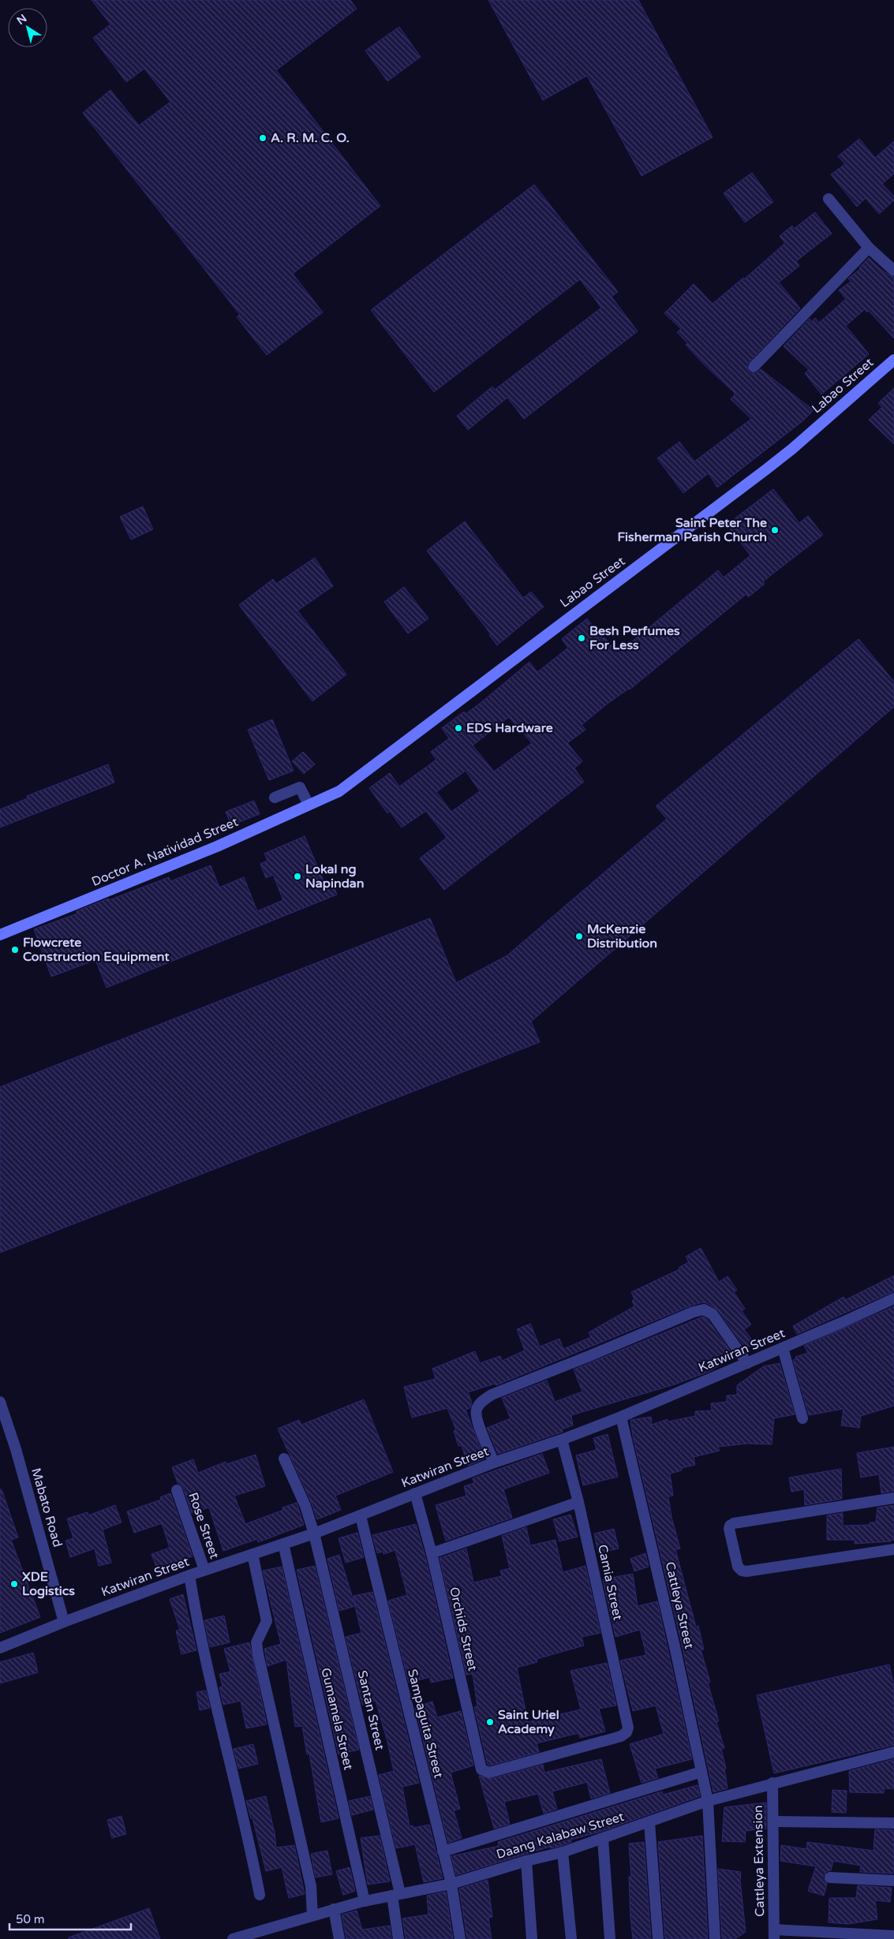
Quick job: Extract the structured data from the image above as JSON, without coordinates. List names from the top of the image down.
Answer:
{
  "streets": {
    "main road": ["Labao Street", "Doctor A. Natividad Street"],
    "street": [
      "Katwiran Street",
      "Mabato Road",
      "Rose Street",
      "Camia Street",
      "Cattleya Street",
      "Orchids Street",
      "Santan Street",
      "Gumamela Street",
      "Sampaguita Street",
      "Daang Kalabaw Street",
      "Cattleya Extension"
    ]
  },
  "crossings": [
    ["Labao Street", "Doctor A. Natividad Street"],
    ["Katwiran Street", "Mabato Road"],
    ["Katwiran Street", "Rose Street"],
    ["Katwiran Street", "Camia Street"],
    ["Katwiran Street", "Cattleya Street"],
    ["Katwiran Street", "Orchids Street"],
    ["Katwiran Street", "Santan Street"],
    ["Katwiran Street", "Gumamela Street"],
    ["Katwiran Street", "Sampaguita Street"],
    ["Camia Street", "Orchids Street"],
    ["Cattleya Street", "Daang Kalabaw Street"],
    ["Santan Street", "Daang Kalabaw Street"],
    ["Gumamela Street", "Daang Kalabaw Street"],
    ["Sampaguita Street", "Daang Kalabaw Street"],
    ["Daang Kalabaw Street", "Cattleya Extension"]
  ],
  "places": [
    "A. R. M. C. O.",
    "Saint Peter The Fisherman Parish Church",
    "Besh Perfumes For Less",
    "EDS Hardware",
    "Lokal ng Napindan",
    "McKenzie Distribution",
    "Flowcrete Construction Equipment",
    "XDE Logistics",
    "Saint Uriel Academy"
  ],
  "scale_bar": "50 m",
  "north": "top left"
}
